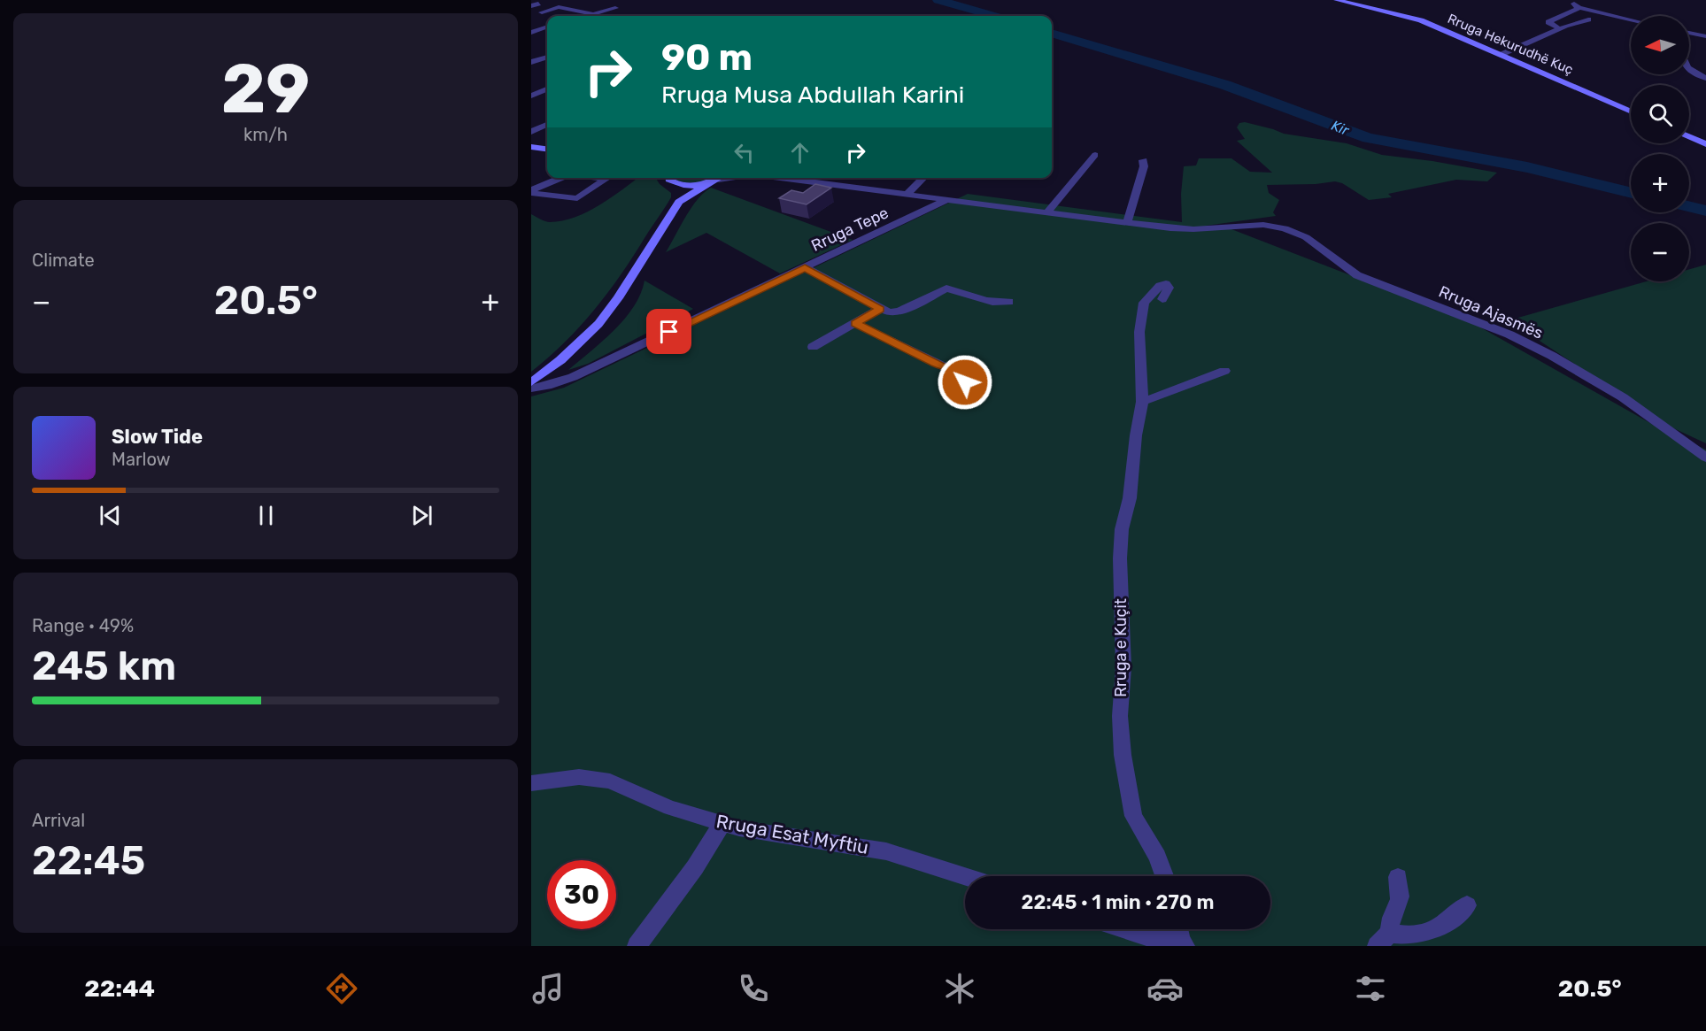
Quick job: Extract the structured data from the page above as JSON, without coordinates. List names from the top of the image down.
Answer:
{
  "streets": {
    "street": [
      "Rruga Hekurudhë Kuç",
      "Rruga Tepe",
      "Rruga Ajasmës",
      "Rruga e Kuçit",
      "Rruga Esat Myftiu"
    ]
  },
  "crossings": [
    ["Rruga Tepe", "Rruga Ajasmës"]
  ],
  "water": ["Kir"],
  "north": "left",
  "page": {
    "tile": [
      ["29", "km/h"],
      "Climate",
      ["Range · 49%", "245 km"],
      ["Arrival", "22:45"]
    ],
    "map_buttons": ["+", "−"],
    "turn": ["90 m", "Rruga Musa Abdullah Karini"],
    "heat": ["−", "20.5°", "+"],
    "song": ["Slow Tide", "Marlow"],
    "limit": "30",
    "trip": "22:45 · 1 min · 270 m",
    "tabs": ["22:44", "20.5°"]
  }
}
